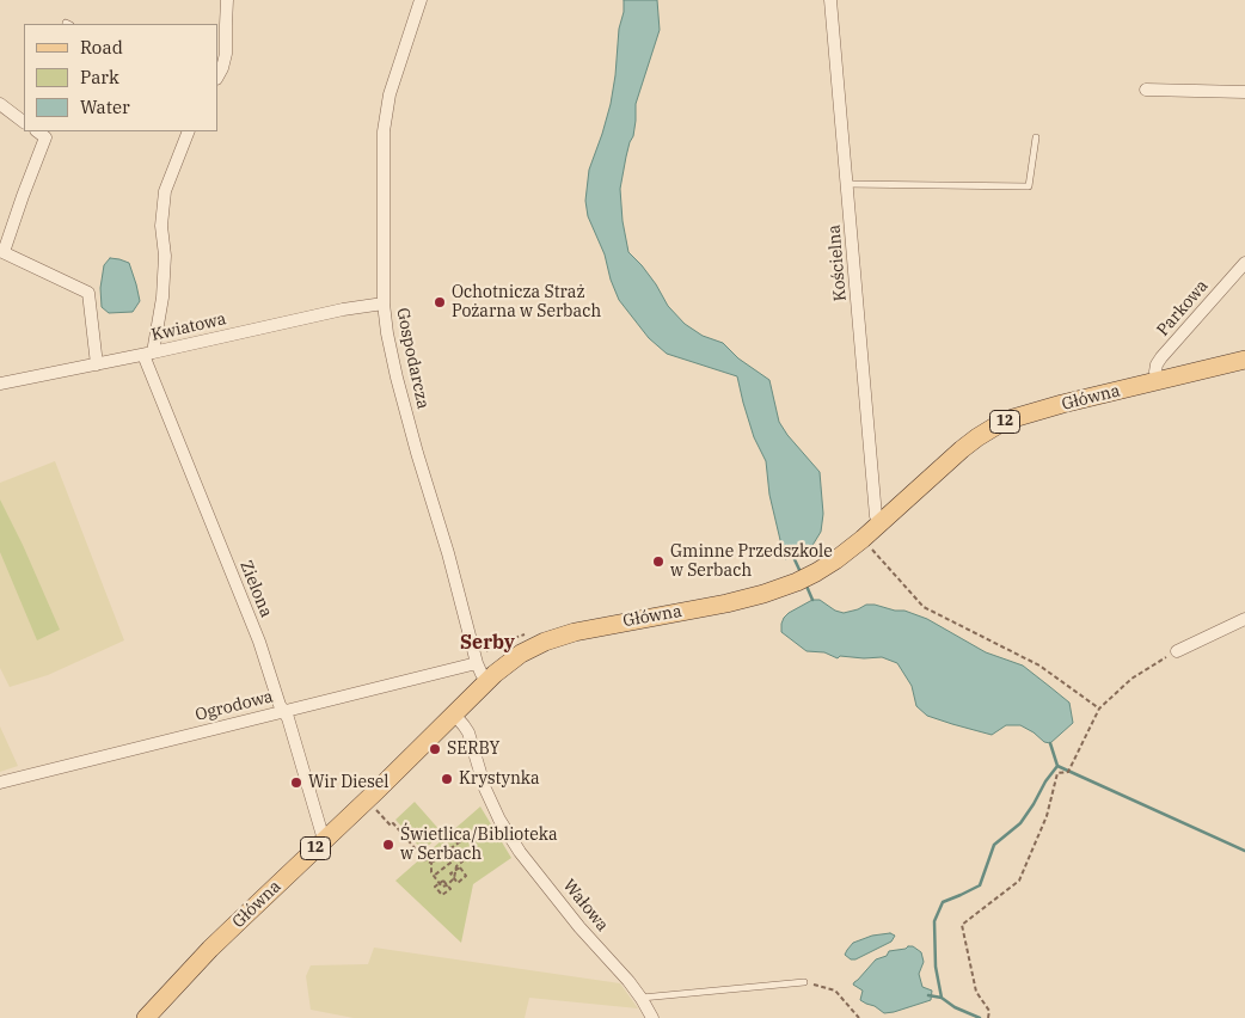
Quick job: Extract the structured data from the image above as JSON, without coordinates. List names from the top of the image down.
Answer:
{
  "streets": {
    "main road": ["Główna", "12"],
    "street": [
      "Kościelna",
      "Parkowa",
      "Kwiatowa",
      "Gospodarcza",
      "Zielona",
      "Ogrodowa",
      "Wałowa"
    ]
  },
  "crossings": [
    ["Kościelna", "Główna"],
    ["Parkowa", "Główna"],
    ["Kwiatowa", "Gospodarcza"],
    ["Kwiatowa", "Zielona"],
    ["Gospodarcza", "Główna"],
    ["Gospodarcza", "Ogrodowa"],
    ["Główna", "Zielona"],
    ["Główna", "Wałowa"],
    ["Zielona", "Ogrodowa"]
  ],
  "districts": ["Serby"],
  "places": [
    "Ochotnicza Straż Pożarna w Serbach",
    "Gminne Przedszkole w Serbach",
    "SERBY",
    "Krystynka",
    "Wir Diesel",
    "Świetlica/Biblioteka w Serbach"
  ],
  "legend": ["Road", "Park", "Water"]
}
